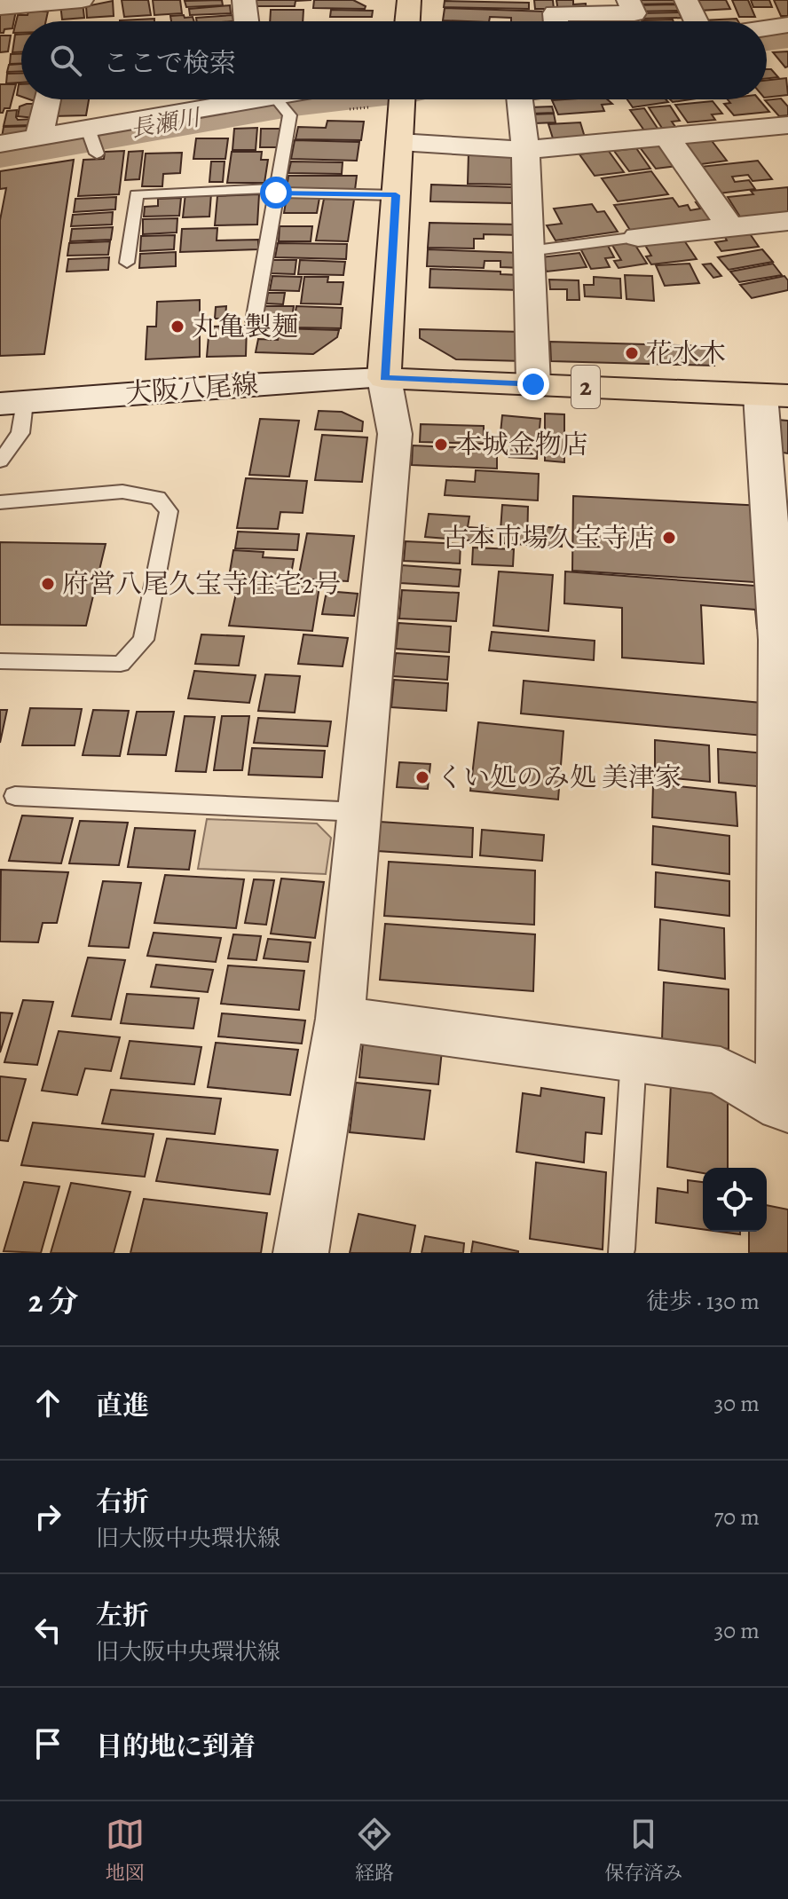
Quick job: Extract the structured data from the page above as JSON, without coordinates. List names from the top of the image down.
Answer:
{
  "streets": {
    "main road": ["2"],
    "street": ["大阪八尾線"]
  },
  "crossings": [
    ["2", "大阪八尾線"]
  ],
  "water": ["長瀬川"],
  "places": [
    "丸亀製麺",
    "花水木",
    "本城金物店",
    "古本市場久宝寺店",
    "府営八尾久宝寺住宅2号",
    "くい処のみ処 美津家"
  ],
  "page": {
    "search": "ここで検索",
    "heading": ["2 分", "徒歩 · 130 m"],
    "list": [
      ["直進", "30 m"],
      ["右折", "旧大阪中央環状線", "70 m"],
      ["左折", "旧大阪中央環状線", "30 m"],
      "目的地に到着"
    ],
    "nav": ["地図", "経路", "保存済み"]
  }
}
